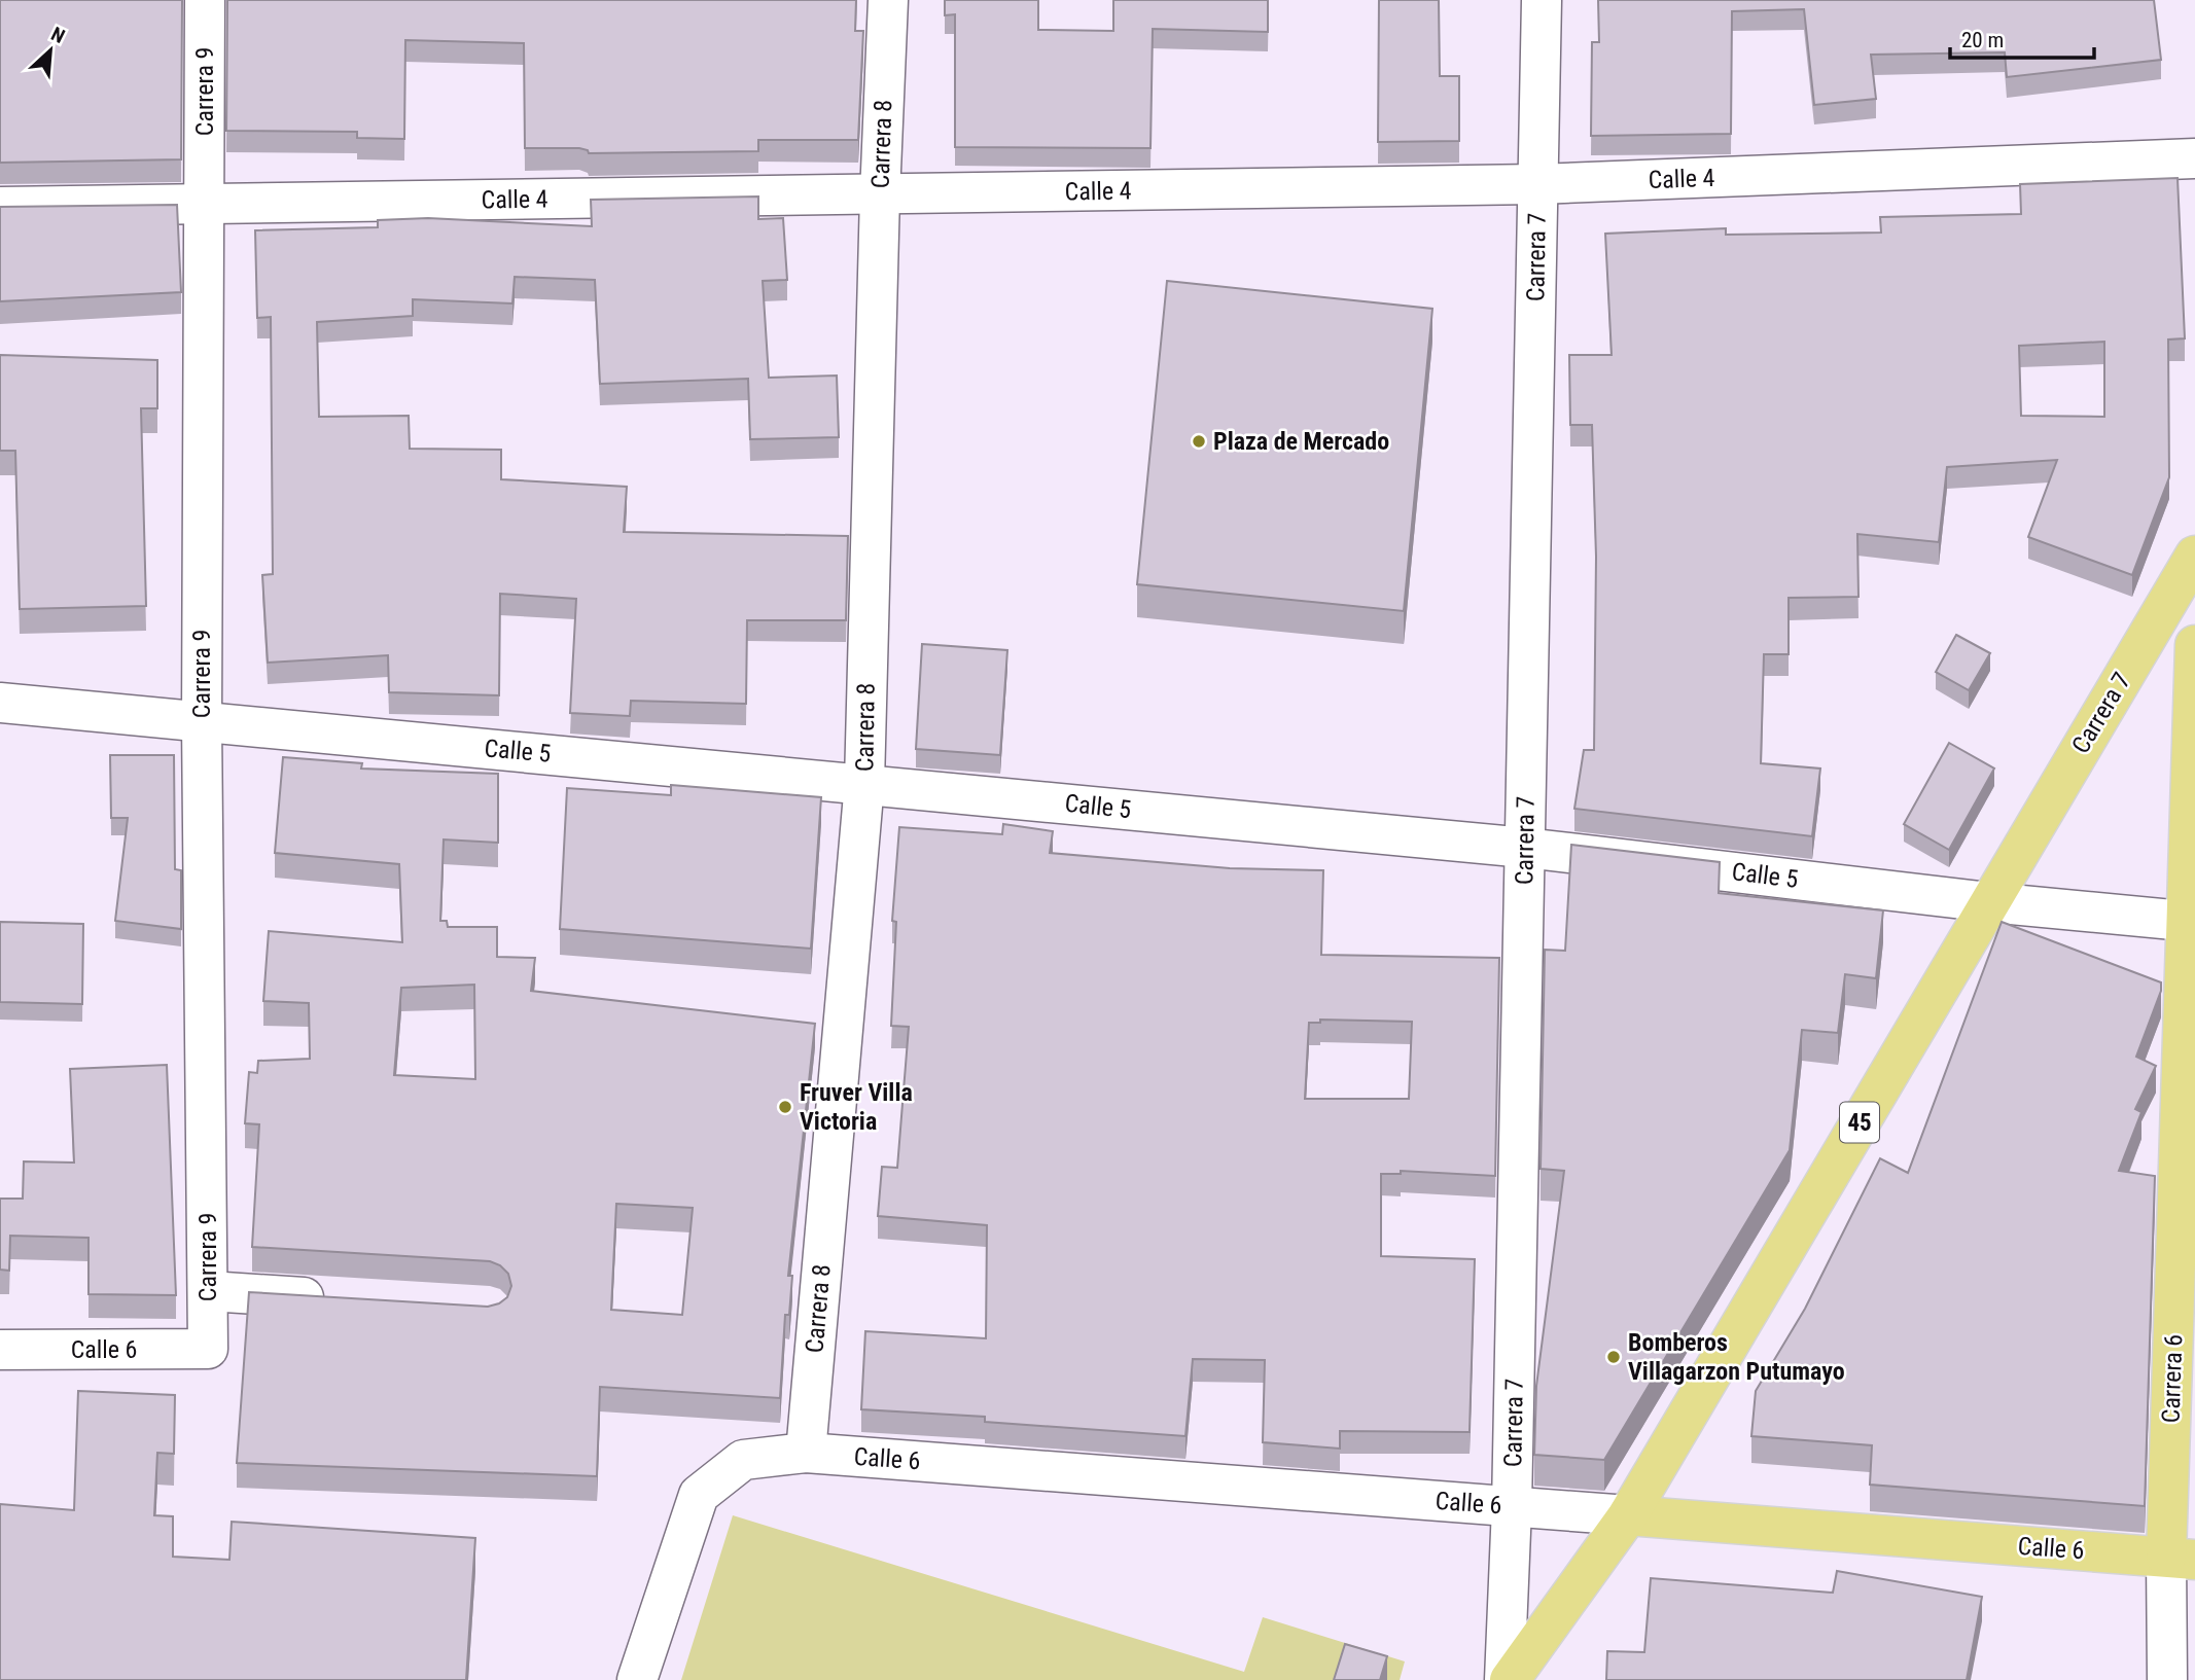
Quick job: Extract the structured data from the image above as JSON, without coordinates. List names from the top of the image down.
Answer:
{
  "streets": {
    "main road": [
      "Carrera 7",
      "45",
      "Calle 6",
      "Carrera 6"
    ],
    "street": [
      "Carrera 9",
      "Carrera 8",
      "Calle 4",
      "Calle 5"
    ]
  },
  "crossings": [
    ["Carrera 9", "Calle 4"],
    ["Carrera 9", "Calle 5"],
    ["Carrera 9", "Calle 6"],
    ["Carrera 8", "Calle 4"],
    ["Carrera 8", "Calle 5"],
    ["Carrera 8", "Calle 6"],
    ["Calle 4", "Carrera 7"],
    ["Carrera 7", "Calle 5"],
    ["Carrera 7", "Calle 6"],
    ["Calle 5", "Carrera 6"],
    ["Calle 6", "Carrera 6"]
  ],
  "places": ["Plaza de Mercado", "Fruver Villa Victoria", "Bomberos Villagarzon Putumayo"],
  "scale_bar": "20 m",
  "north": "top right"
}
